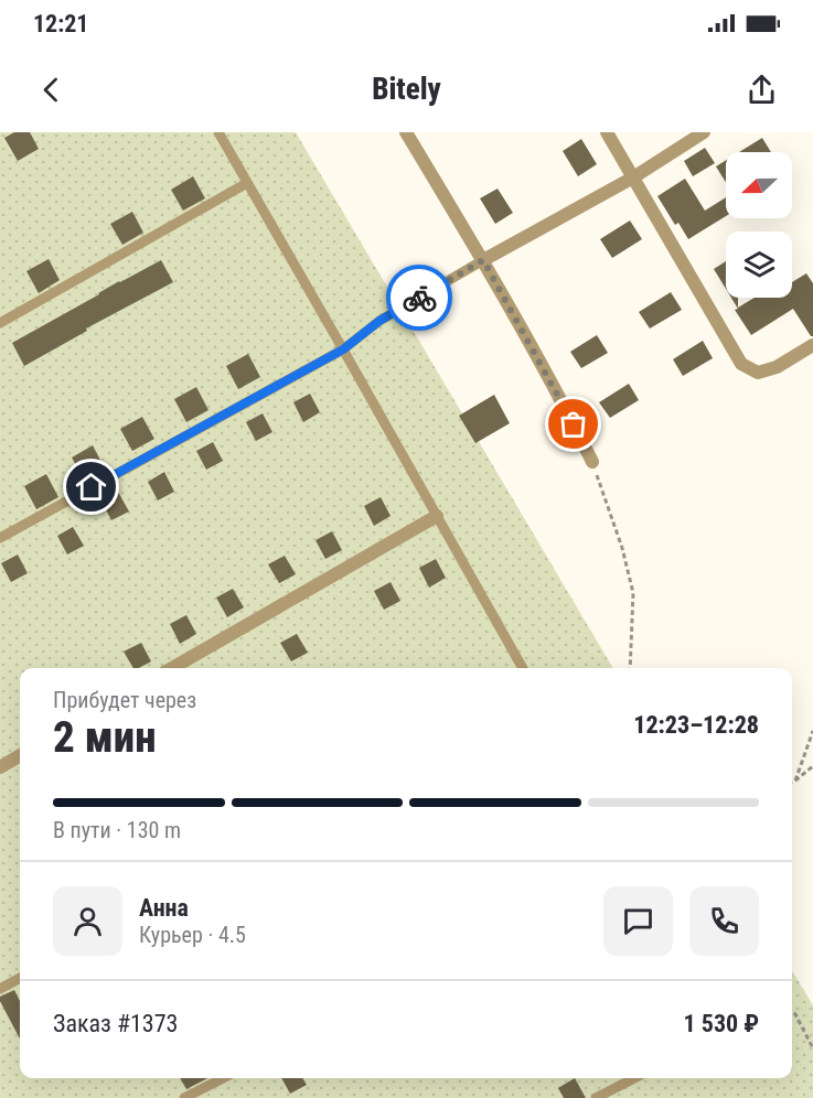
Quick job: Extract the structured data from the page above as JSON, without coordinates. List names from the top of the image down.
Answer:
{
  "north": "left",
  "page": {
    "status": "12:21",
    "header": "Bitely",
    "heading": ["2 мин", "Прибудет через", "12:23–12:28"],
    "panel": [
      "Анна",
      "Курьер · 4.5",
      "Заказ #1373",
      "1 530 ₽"
    ],
    "bar": "В пути · 130 m"
  }
}
